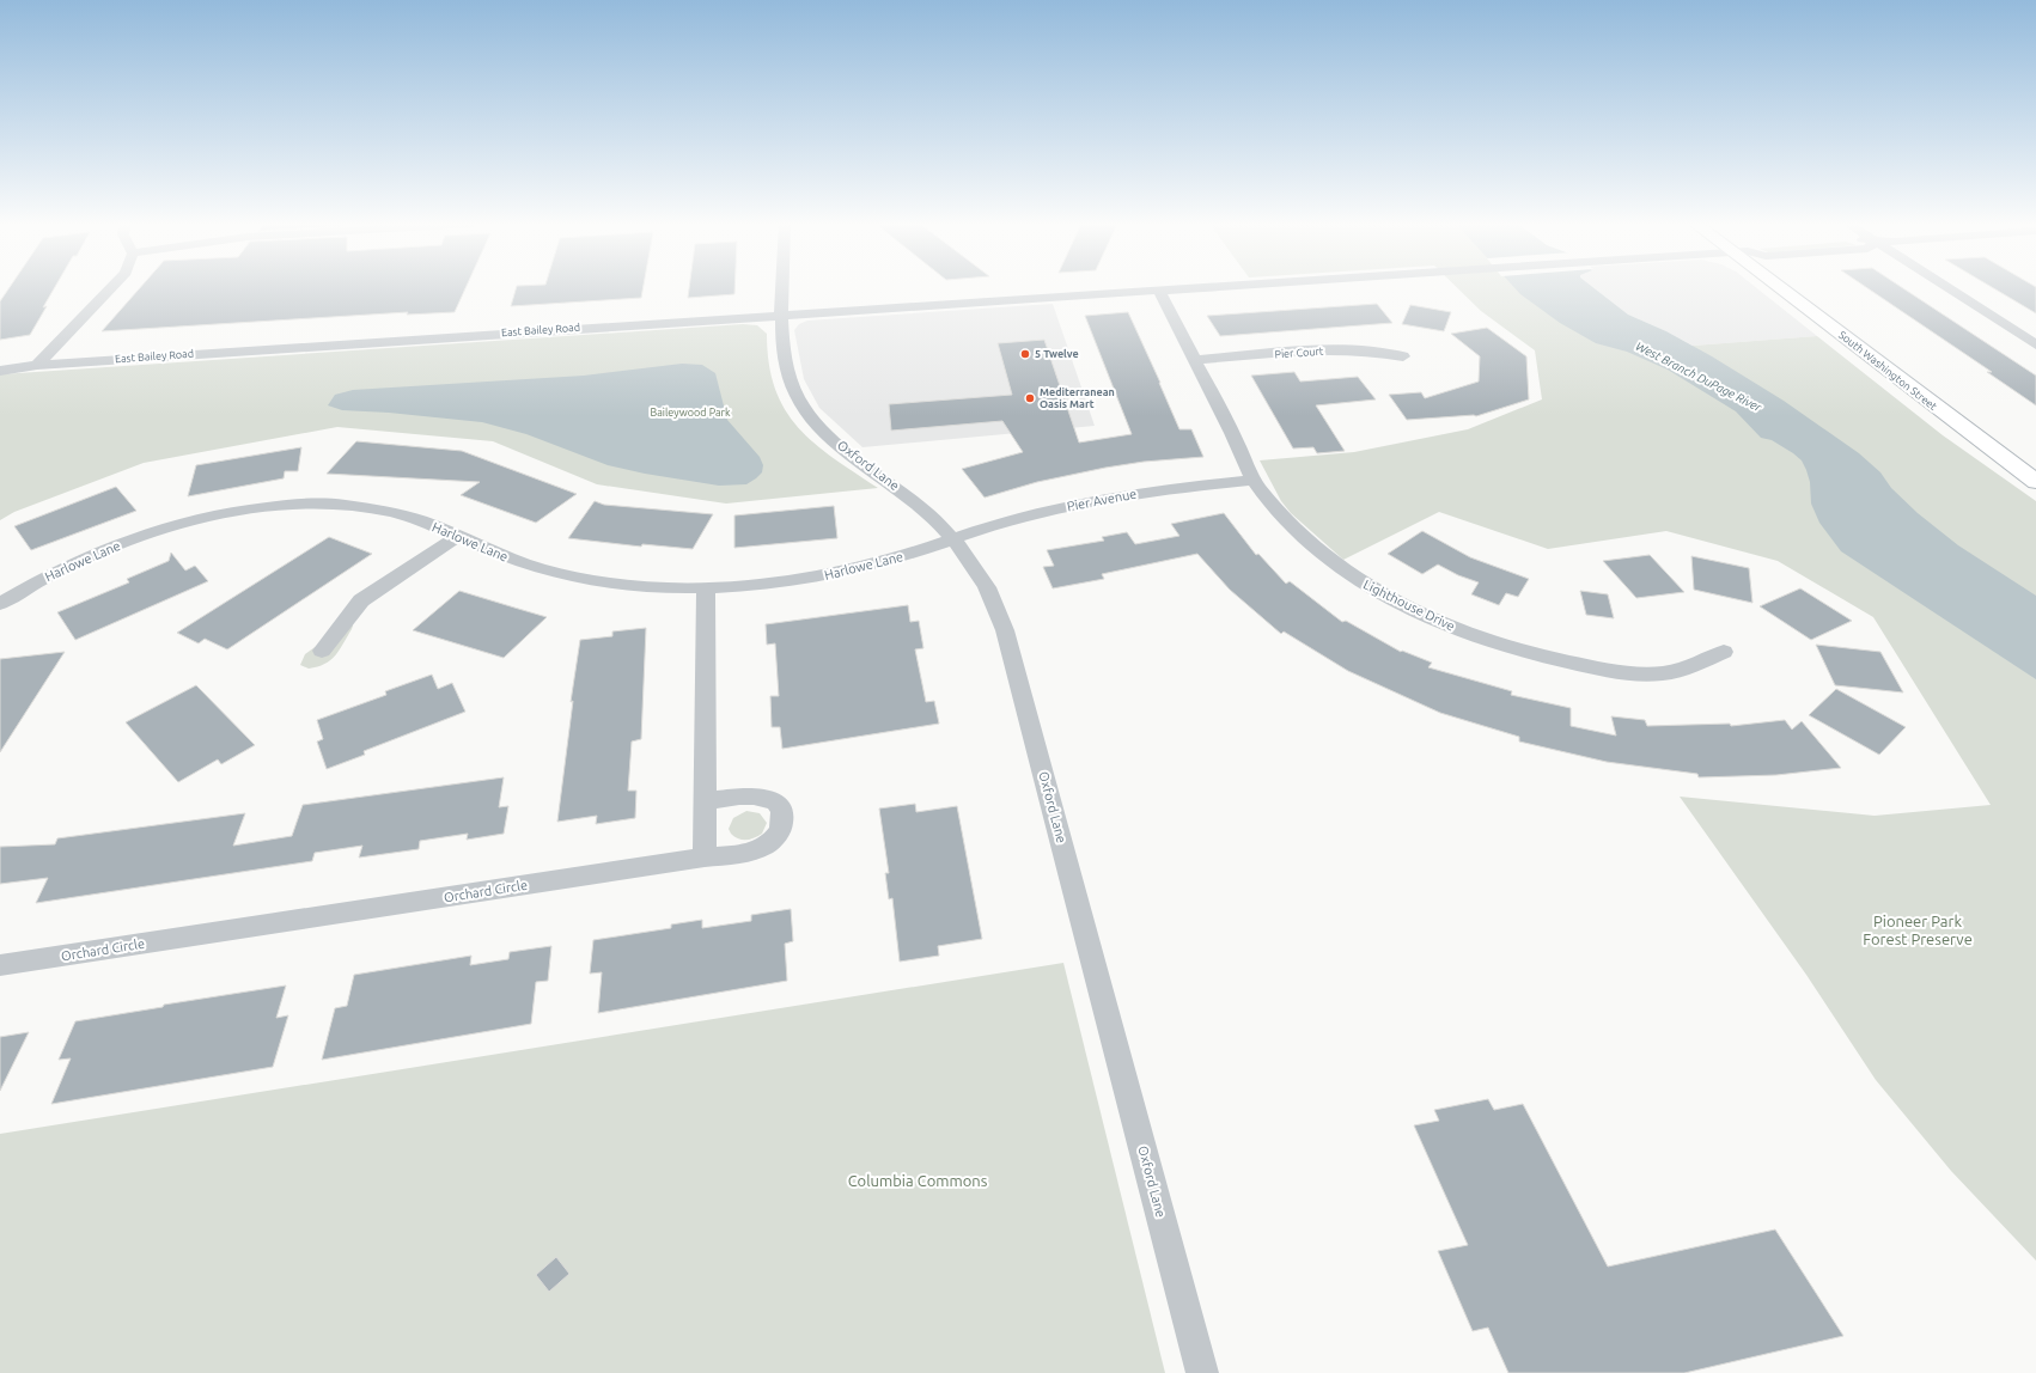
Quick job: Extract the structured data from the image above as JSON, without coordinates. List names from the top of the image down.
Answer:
{
  "streets": {
    "main road": ["South Washington Street"],
    "street": [
      "East Bailey Road",
      "Pier Court",
      "Oxford Lane",
      "Pier Avenue",
      "Harlowe Lane",
      "Lighthouse Drive",
      "Orchard Circle"
    ]
  },
  "crossings": [
    ["East Bailey Road", "Oxford Lane"],
    ["East Bailey Road", "Lighthouse Drive"],
    ["Pier Court", "Lighthouse Drive"],
    ["Oxford Lane", "Pier Avenue"],
    ["Oxford Lane", "Harlowe Lane"],
    ["Pier Avenue", "Harlowe Lane"],
    ["Pier Avenue", "Lighthouse Drive"]
  ],
  "water": ["West Branch DuPage River"],
  "parks": ["Baileywood Park", "Pioneer Park Forest Preserve", "Columbia Commons"],
  "places": ["5 Twelve", "Mediterranean Oasis Mart"]
}
